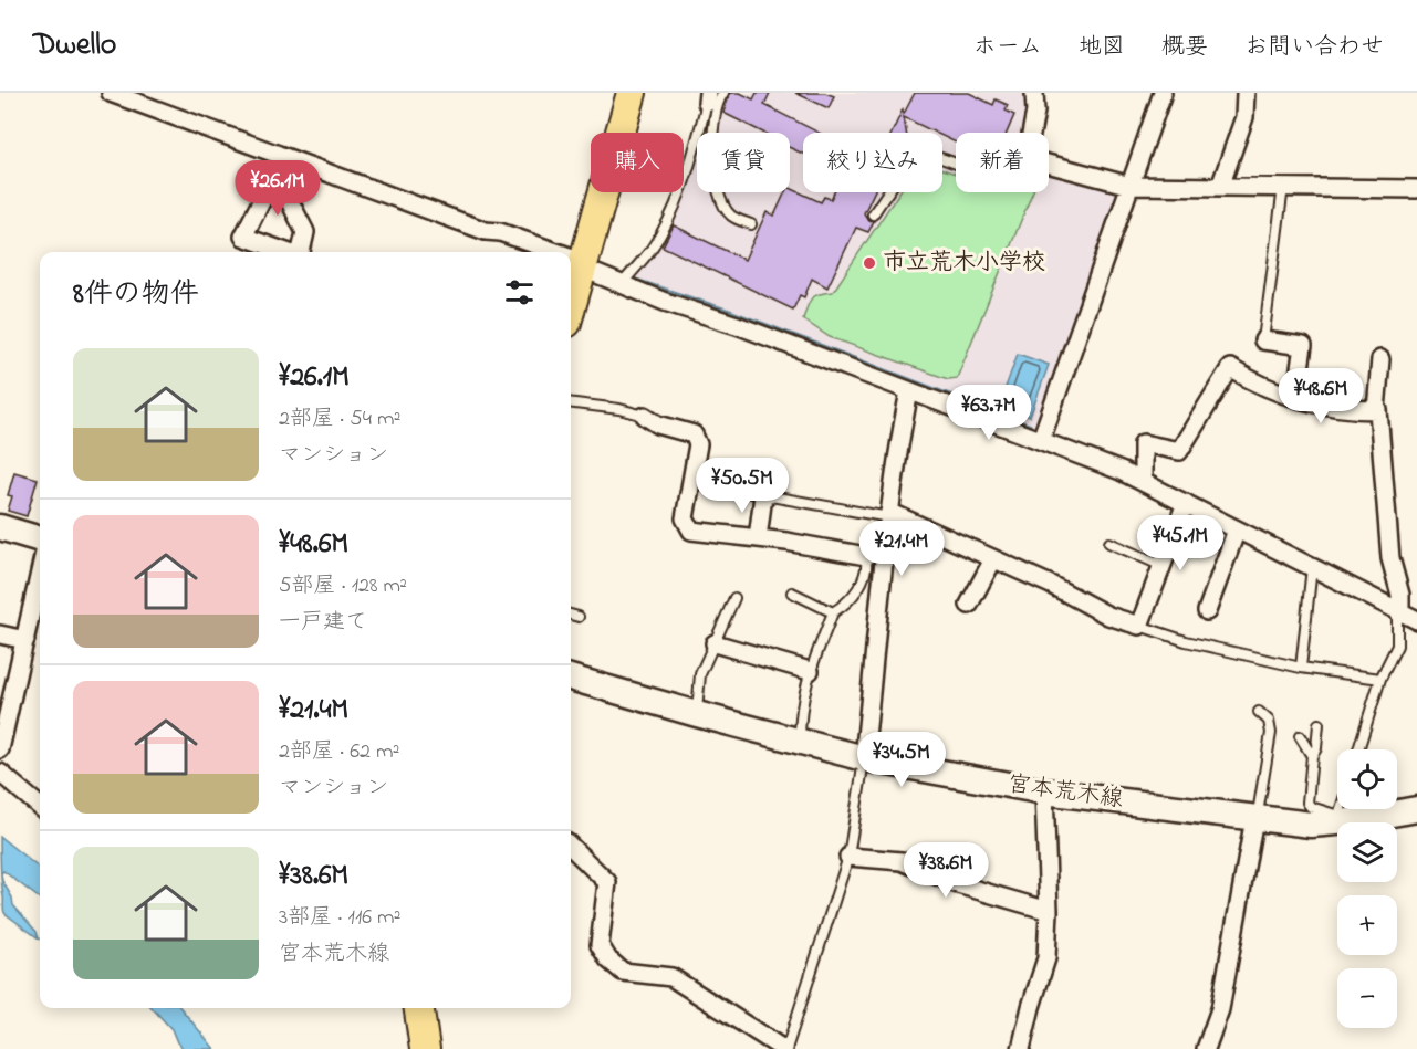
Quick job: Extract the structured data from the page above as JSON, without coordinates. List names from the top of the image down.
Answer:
{
  "streets": {
    "main road": ["宮本荒木線"]
  },
  "places": ["市立荒木小学校"],
  "page": {
    "header": "Dwello",
    "nav": [
      "ホーム",
      "地図",
      "概要",
      "お問い合わせ"
    ],
    "chip": [
      "購入",
      "賃貸",
      "絞り込み",
      "新着"
    ],
    "price": [
      "¥26.1M",
      "¥48.6M",
      "¥63.7M",
      "¥50.5M",
      "¥45.1M",
      "¥21.4M",
      "¥34.5M",
      "¥38.6M"
    ],
    "heading": "8件の物件",
    "list": [
      {
        "name": "¥26.1M",
        "note": "2部屋 · 54 m² · マンション"
      },
      {
        "name": "¥48.6M",
        "note": "5部屋 · 128 m² · 一戸建て"
      },
      {
        "name": "¥21.4M",
        "note": "2部屋 · 62 m² · マンション"
      },
      {
        "name": "¥38.6M",
        "note": "3部屋 · 116 m² · 宮本荒木線"
      }
    ],
    "map_buttons": ["+", "−"]
  }
}
